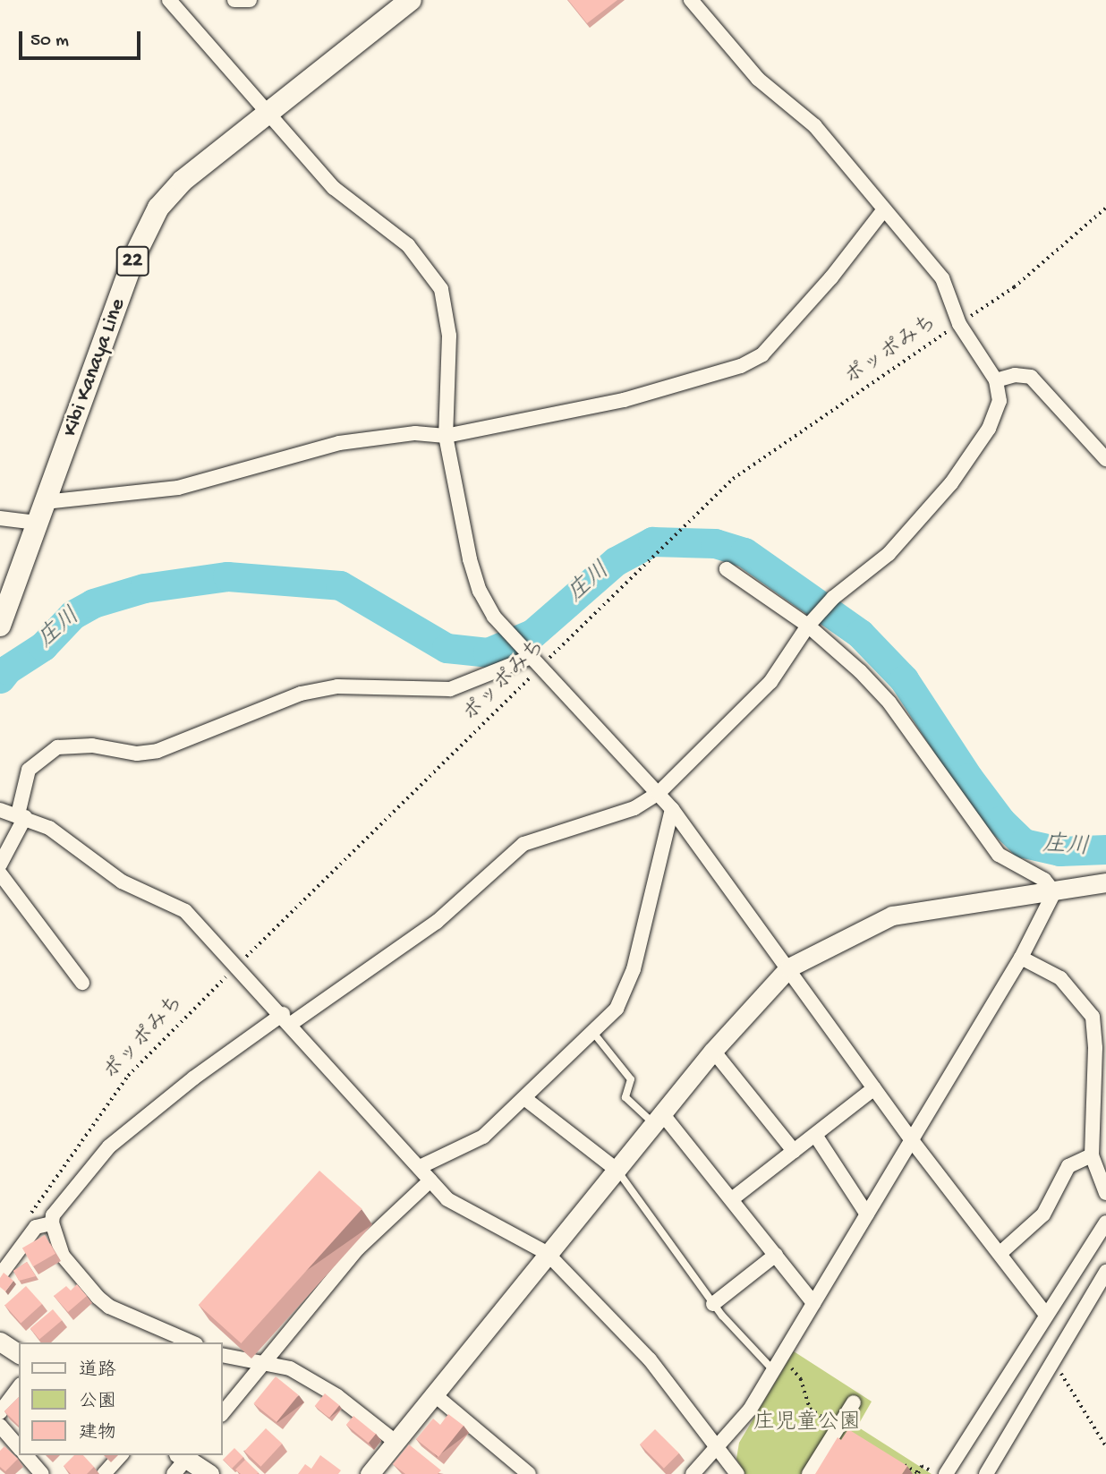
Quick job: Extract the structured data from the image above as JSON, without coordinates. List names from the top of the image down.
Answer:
{
  "streets": {
    "main road": ["22", "Kibi Kanaya Line"],
    "path": ["ポッポみち"]
  },
  "water": ["庄川"],
  "parks": ["庄児童公園"],
  "legend": ["道路", "公園", "建物"],
  "scale_bar": "50 m"
}
